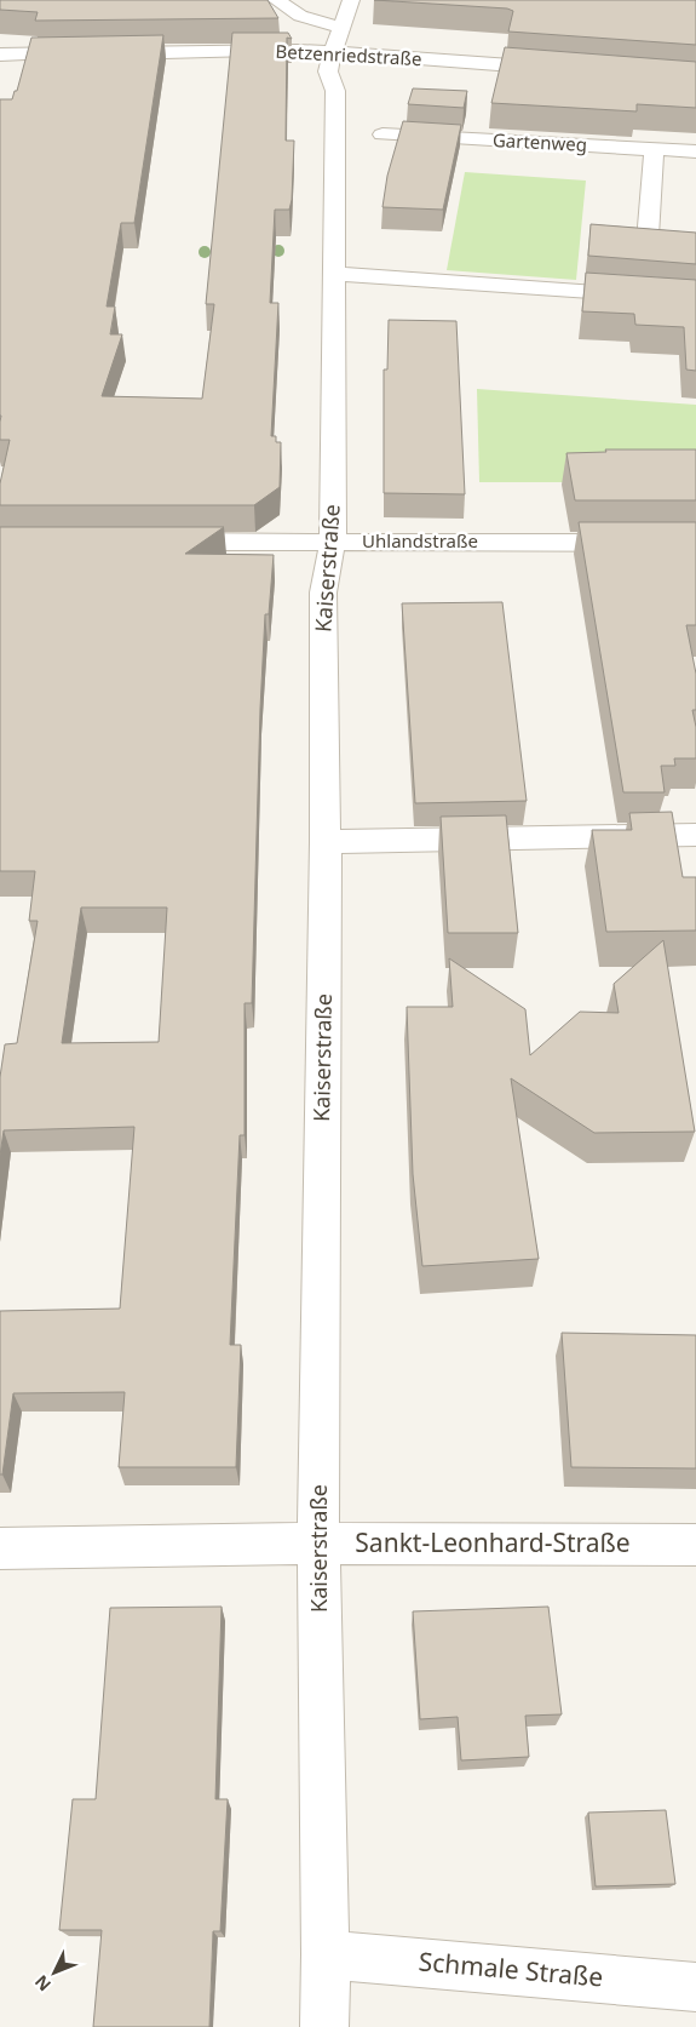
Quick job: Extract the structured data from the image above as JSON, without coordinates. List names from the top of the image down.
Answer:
{
  "streets": {
    "street": [
      "Betzenriedstraße",
      "Gartenweg",
      "Uhlandstraße",
      "Kaiserstraße",
      "Sankt-Leonhard-Straße",
      "Schmale Straße"
    ]
  },
  "crossings": [
    ["Betzenriedstraße", "Kaiserstraße"],
    ["Uhlandstraße", "Kaiserstraße"],
    ["Kaiserstraße", "Sankt-Leonhard-Straße"],
    ["Kaiserstraße", "Schmale Straße"]
  ],
  "north": "bottom left"
}
